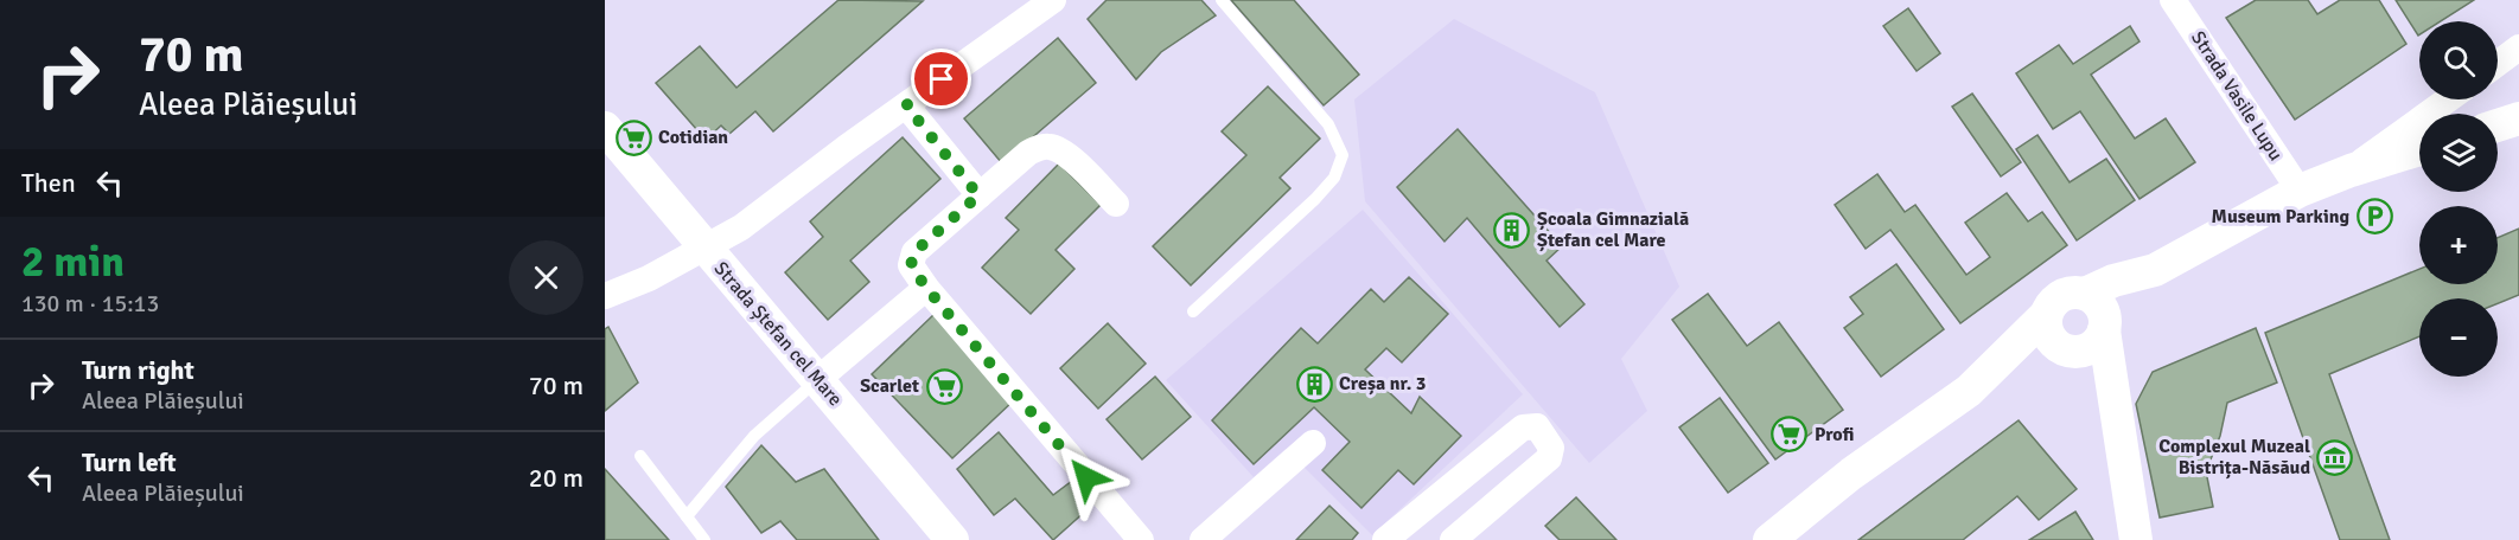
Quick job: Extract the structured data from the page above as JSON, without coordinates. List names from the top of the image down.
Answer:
{
  "streets": {
    "street": ["Strada Vasile Lupu", "Strada Ștefan cel Mare"]
  },
  "places": {
    "supermarket": ["Cotidian", "Scarlet", "Profi"],
    "parking": ["Museum Parking"],
    "building": ["Școala Gimnazială Ștefan cel Mare", "Creșa nr. 3"],
    "museum": ["Complexul Muzeal Bistrița-Năsăud"]
  },
  "page": {
    "turn": ["70 m", "Aleea Plăieșului"],
    "map_buttons": ["+", "−"],
    "then": "Then",
    "heading": ["2 min", "130 m · 15:13"],
    "list": [
      {
        "name": "Turn right",
        "note": "Aleea Plăieșului",
        "value": "70 m"
      },
      {
        "name": "Turn left",
        "note": "Aleea Plăieșului",
        "value": "20 m"
      }
    ]
  }
}
